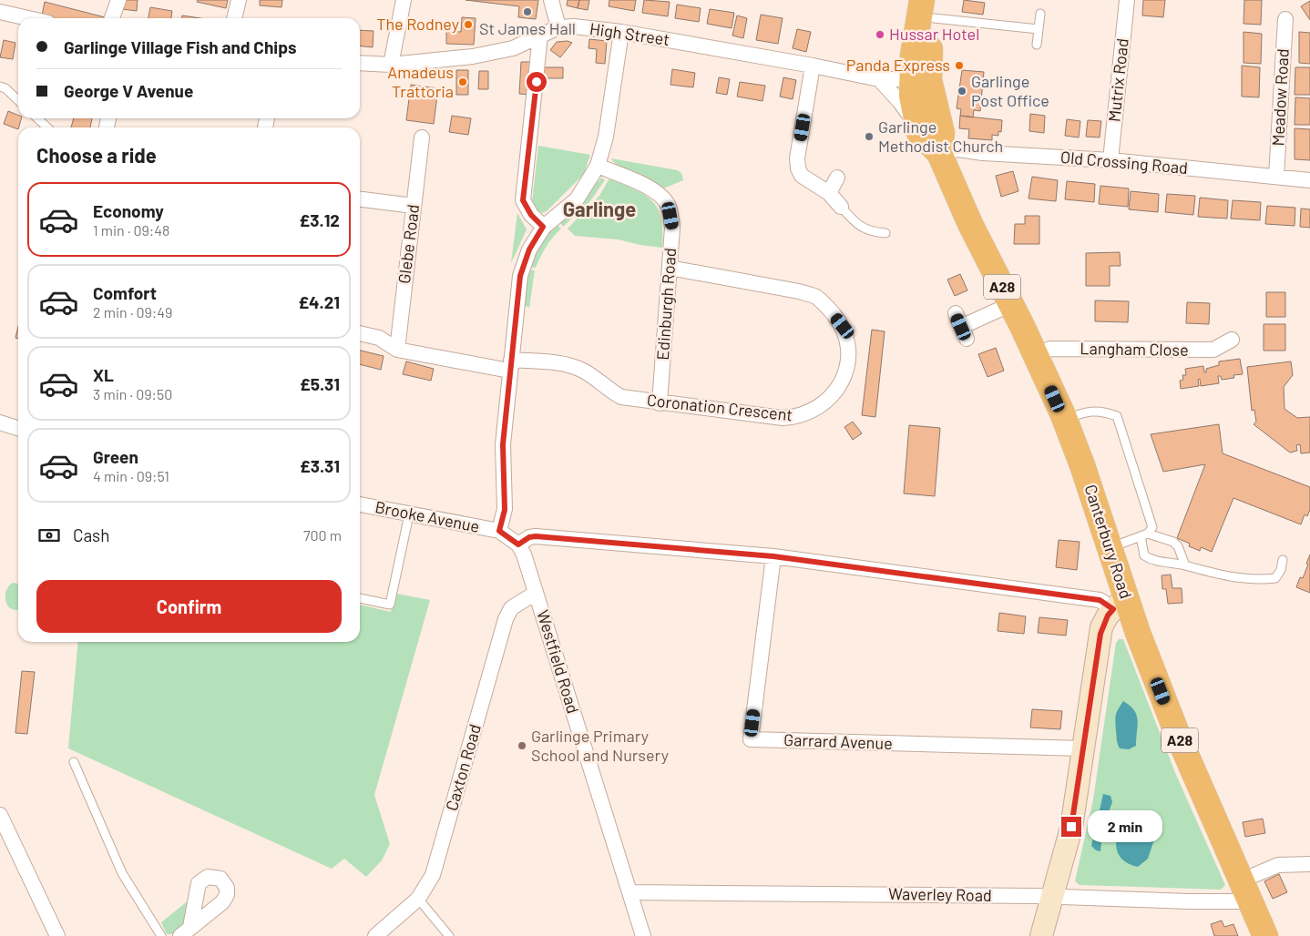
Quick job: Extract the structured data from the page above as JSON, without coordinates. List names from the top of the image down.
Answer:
{
  "streets": {
    "highway": ["A28", "Canterbury Road"],
    "street": [
      "High Street",
      "Mutrix Road",
      "Meadow Road",
      "Old Crossing Road",
      "Glebe Road",
      "Edinburgh Road",
      "Langham Close",
      "Coronation Crescent",
      "Brooke Avenue",
      "Westfield Road",
      "Garrard Avenue",
      "Caxton Road",
      "Waverley Road"
    ]
  },
  "crossings": [
    ["High Street", "Canterbury Road"],
    ["Mutrix Road", "Old Crossing Road"],
    ["Meadow Road", "Old Crossing Road"],
    ["Old Crossing Road", "Canterbury Road"],
    ["Glebe Road", "Coronation Crescent"],
    ["Edinburgh Road", "Coronation Crescent"],
    ["Langham Close", "Canterbury Road"],
    ["Canterbury Road", "Waverley Road"],
    ["Westfield Road", "Caxton Road"],
    ["Westfield Road", "Waverley Road"]
  ],
  "districts": ["Garlinge"],
  "places": [
    "St James Hall",
    "The Rodney",
    "Hussar Hotel",
    "Panda Express",
    "Amadeus Trattoria",
    "Garlinge Post Office",
    "Garlinge Methodist Church",
    "Garlinge Primary School and Nursery"
  ],
  "page": {
    "banner": ["Garlinge Village Fish and Chips", "George V Avenue"],
    "heading": "Choose a ride",
    "list": [
      {
        "name": "Economy",
        "note": "1 min · 09:48",
        "value": "£3.12"
      },
      {
        "name": "Comfort",
        "note": "2 min · 09:49",
        "value": "£4.21"
      },
      {
        "name": "XL",
        "note": "3 min · 09:50",
        "value": "£5.31"
      },
      {
        "name": "Green",
        "note": "4 min · 09:51",
        "value": "£3.31"
      }
    ],
    "pay": ["Cash", "700 m"],
    "buttons": "Confirm",
    "bubble": "2 min"
  }
}
